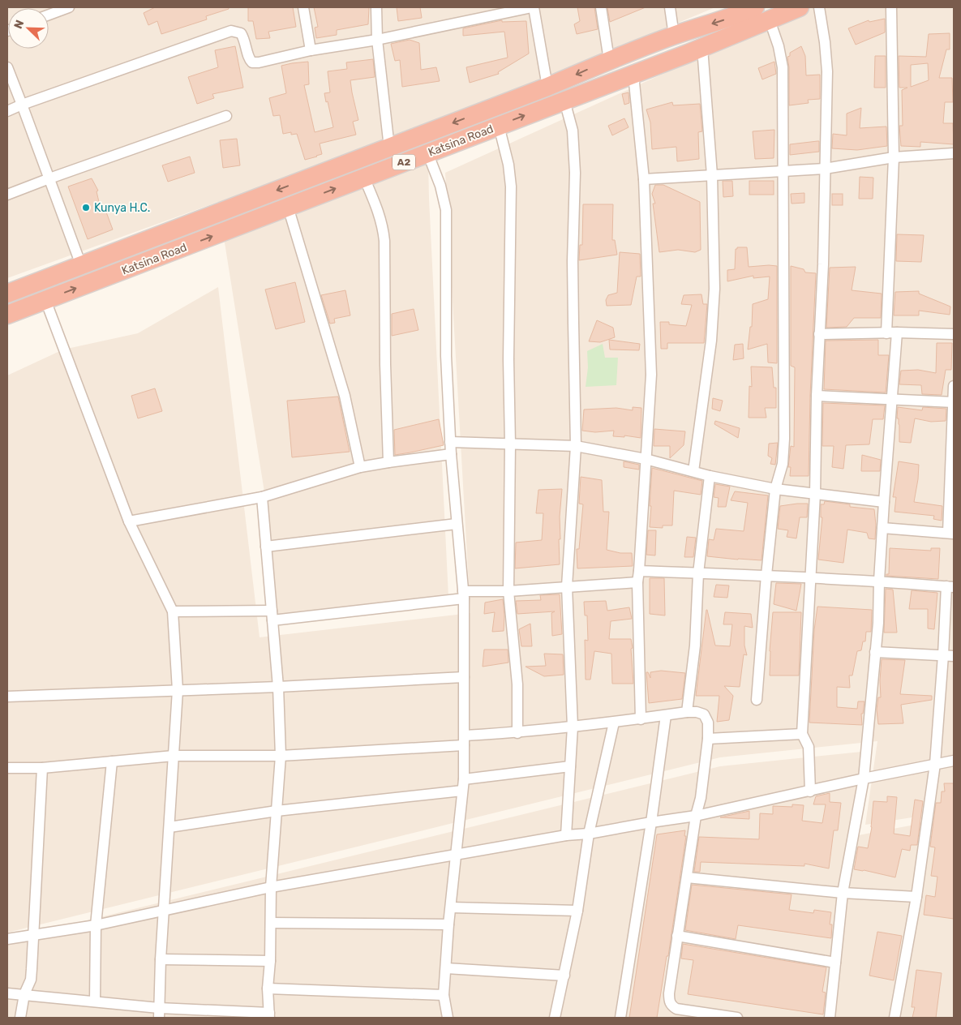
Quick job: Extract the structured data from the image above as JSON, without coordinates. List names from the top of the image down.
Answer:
{
  "streets": {
    "highway": ["Katsina Road", "A2"]
  },
  "places": ["Kunya H.C."],
  "north": "top left"
}
